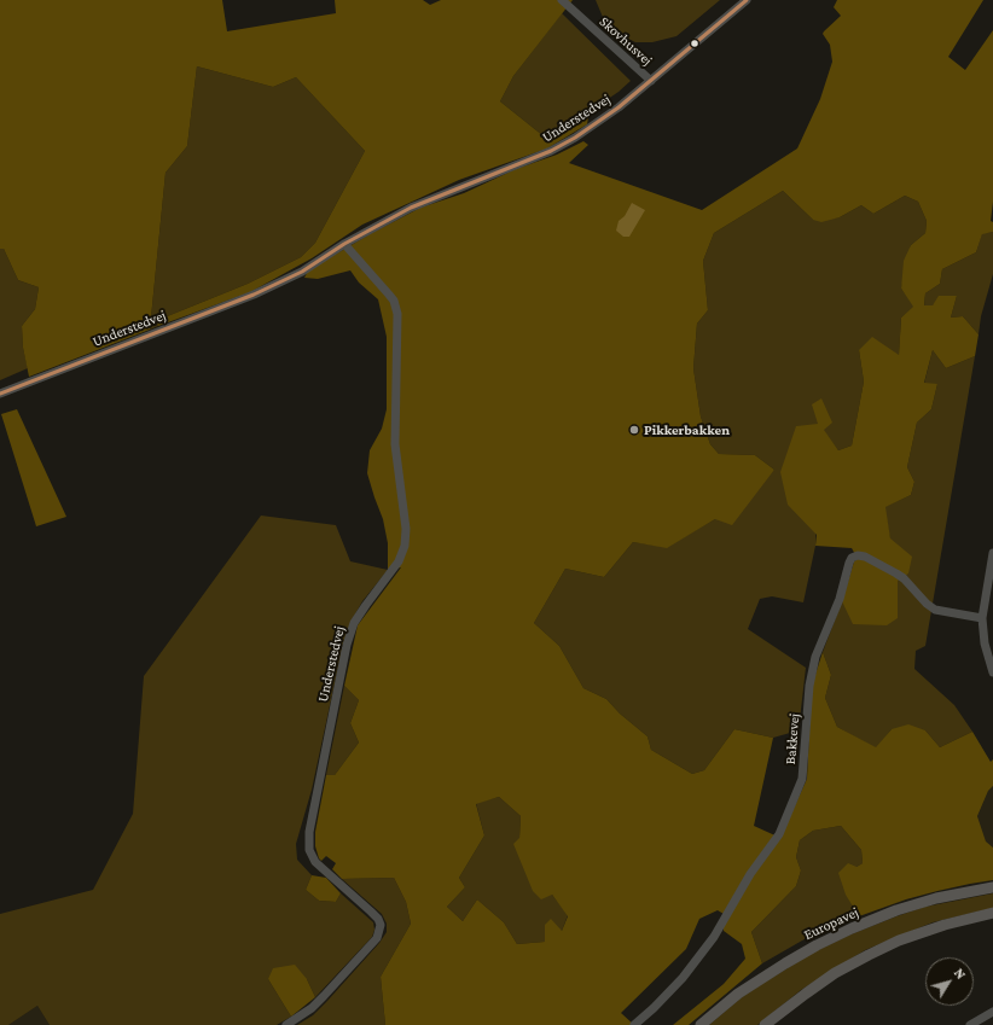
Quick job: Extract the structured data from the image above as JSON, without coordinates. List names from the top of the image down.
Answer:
{
  "streets": {
    "main road": ["Europavej"],
    "street": ["Skovhusvej", "Understedvej", "Bakkevej"]
  },
  "crossings": [
    ["Skovhusvej", "Understedvej"]
  ],
  "places": ["Pikkerbakken"],
  "north": "top right"
}
